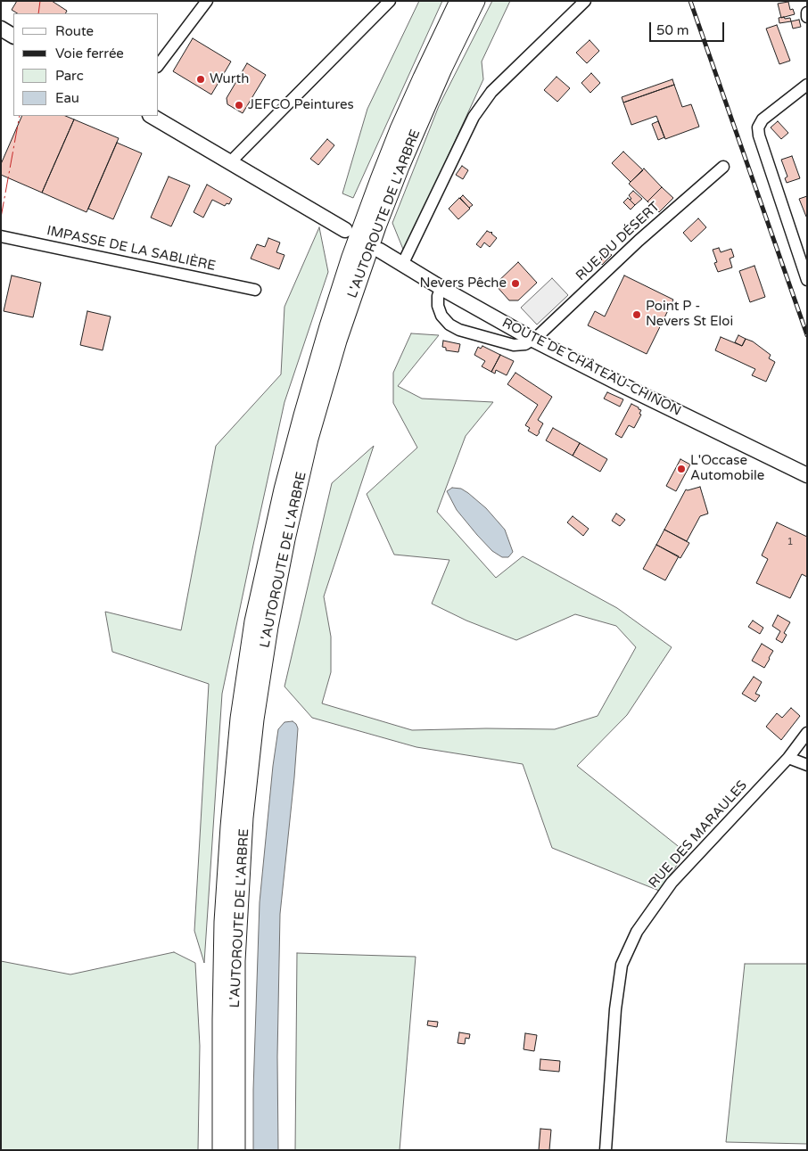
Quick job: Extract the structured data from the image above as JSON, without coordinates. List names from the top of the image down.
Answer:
{
  "streets": {
    "highway": ["L'AUTOROUTE DE L'ARBRE"],
    "main road": ["ROUTE DE CHÂTEAU-CHINON"],
    "street": ["RUE DU DÉSERT", "IMPASSE DE LA SABLIÈRE", "RUE DES MARAULES"]
  },
  "crossings": [
    ["RUE DU DÉSERT", "ROUTE DE CHÂTEAU-CHINON"]
  ],
  "places": [
    "Wurth",
    "JEFCO Peintures",
    "Nevers Pêche",
    "Point P - Nevers St Eloi",
    "L'Occase Automobile"
  ],
  "house_numbers": ["1"],
  "legend": [
    "Route",
    "Voie ferrée",
    "Parc",
    "Eau"
  ],
  "scale_bar": "50 m"
}
